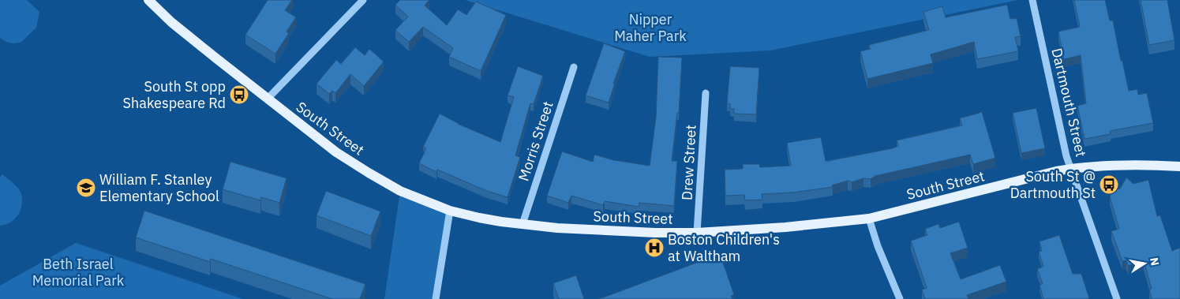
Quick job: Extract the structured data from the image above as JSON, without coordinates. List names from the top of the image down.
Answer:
{
  "streets": {
    "main road": ["South Street"],
    "street": ["Dartmouth Street", "Morris Street", "Drew Street"]
  },
  "crossings": [
    ["Dartmouth Street", "South Street"],
    ["South Street", "Morris Street"],
    ["South Street", "Drew Street"]
  ],
  "parks": ["Nipper Maher Park", "Beth Israel Memorial Park"],
  "places": {
    "bus stop": ["South St opp Shakespeare Rd", "South St @ Dartmouth St"],
    "school or university": ["William F. Stanley Elementary School"],
    "hospital": ["Boston Children's at Waltham"]
  },
  "north": "right"
}
